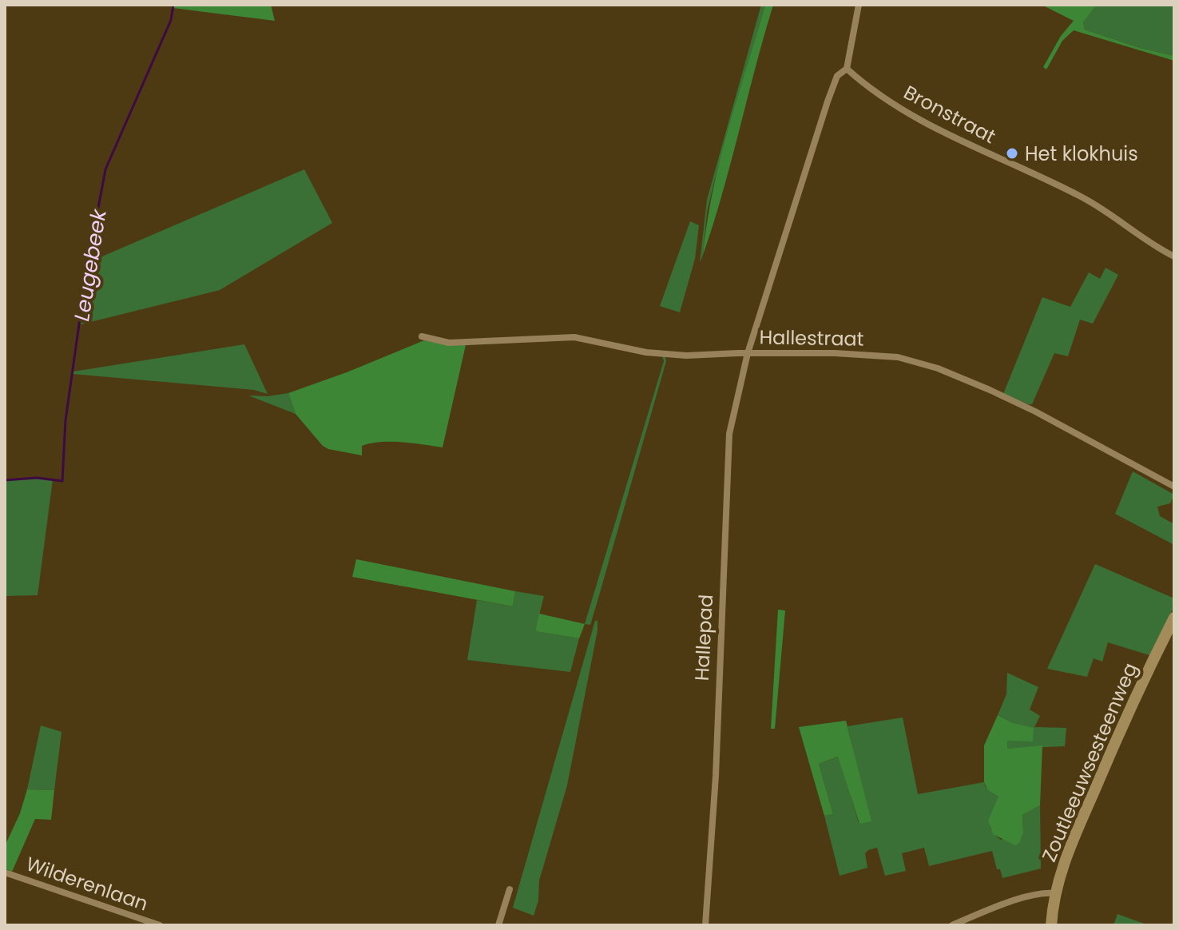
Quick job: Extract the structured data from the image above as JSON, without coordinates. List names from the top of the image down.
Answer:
{
  "streets": {
    "street": [
      "Bronstraat",
      "Hallestraat",
      "Hallepad",
      "Zoutleeuwsesteenweg",
      "Wilderenlaan"
    ]
  },
  "crossings": [
    ["Hallestraat", "Hallepad"]
  ],
  "water": ["Leugebeek"],
  "places": ["Het klokhuis"]
}
